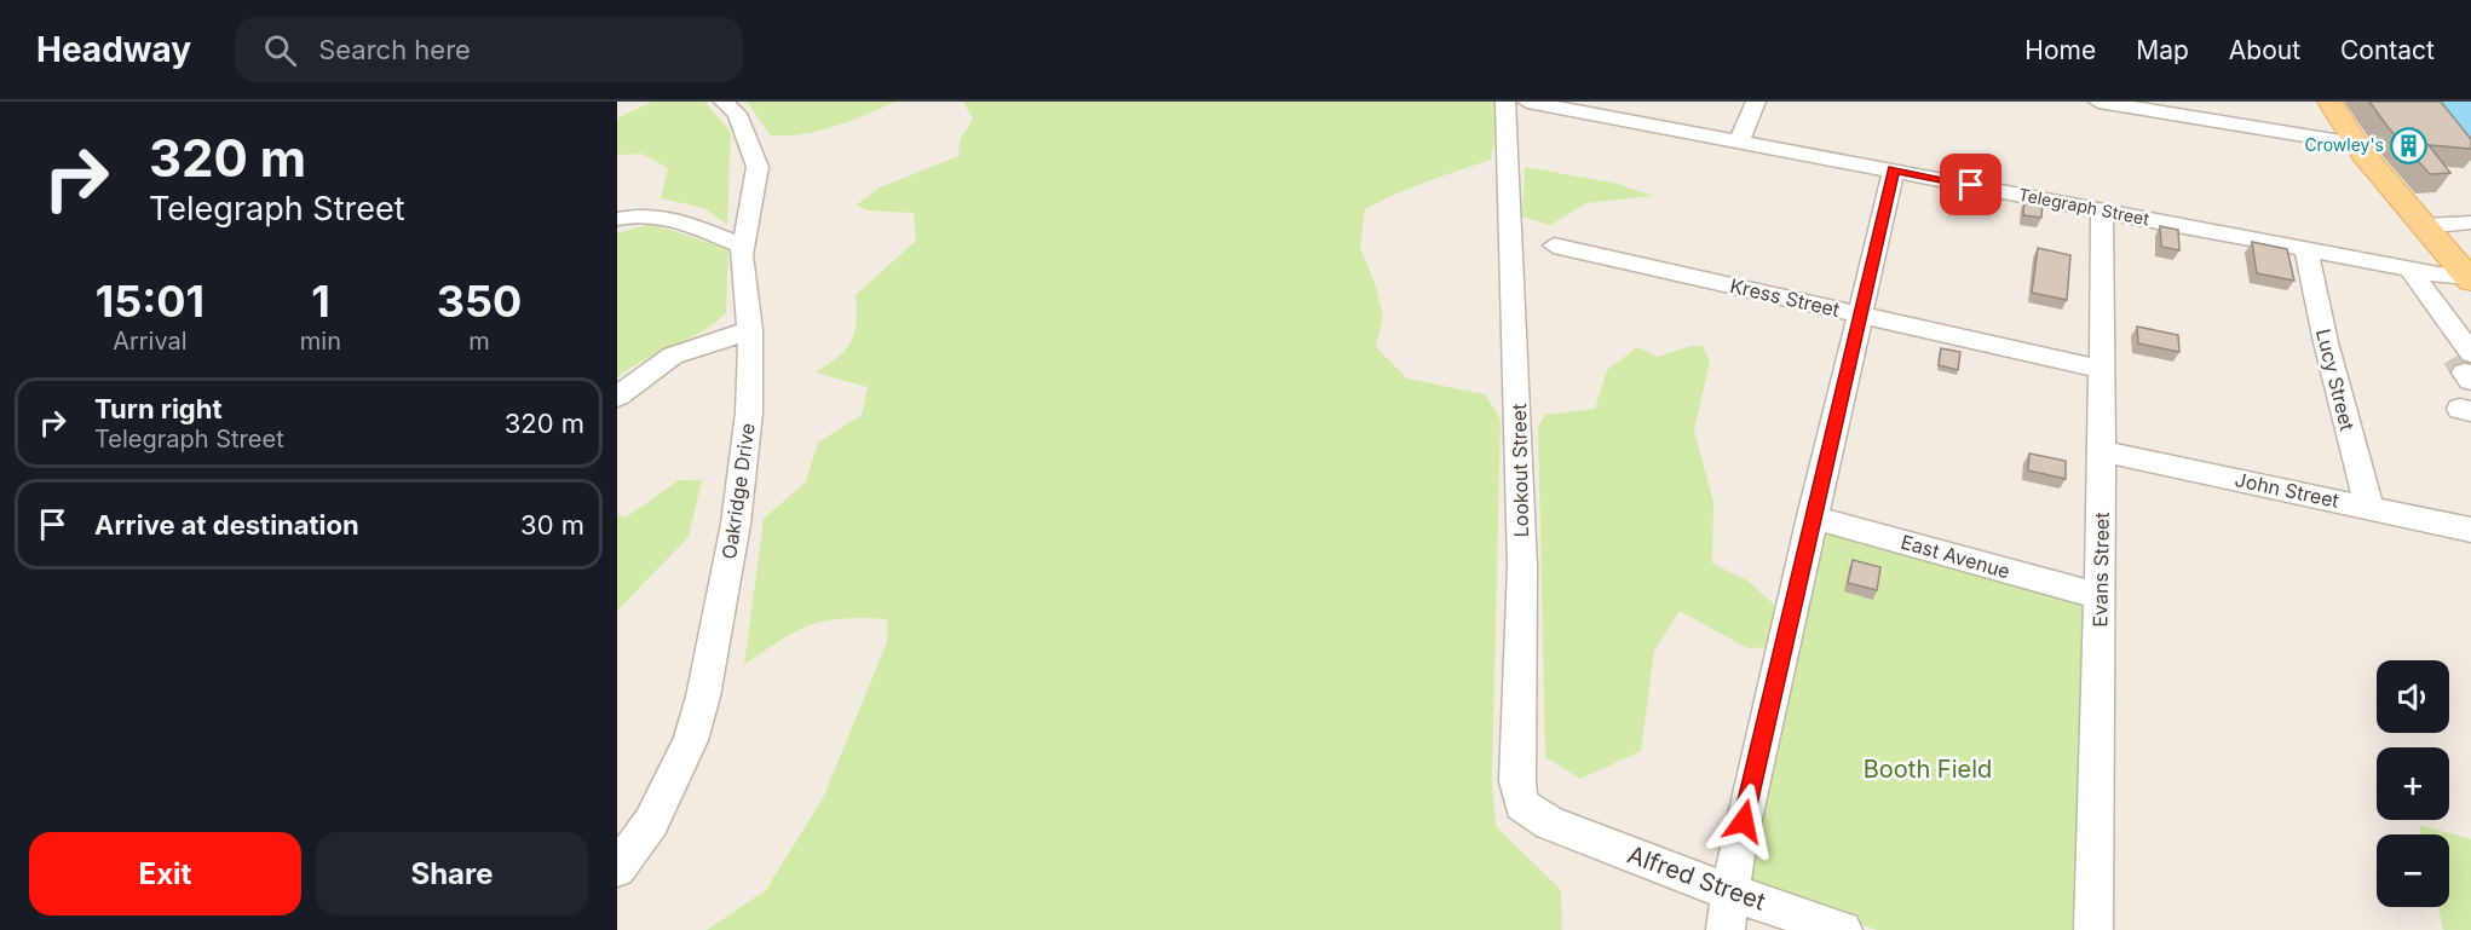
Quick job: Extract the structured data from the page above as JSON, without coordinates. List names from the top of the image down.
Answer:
{
  "streets": {
    "street": [
      "Telegraph Street",
      "Kress Street",
      "Lucy Street",
      "Lookout Street",
      "John Street",
      "Oakridge Drive",
      "East Avenue",
      "Evans Street",
      "Alfred Street"
    ]
  },
  "crossings": [
    ["Telegraph Street", "Lucy Street"],
    ["Telegraph Street", "Evans Street"],
    ["Kress Street", "Evans Street"],
    ["Lucy Street", "John Street"],
    ["Lookout Street", "Alfred Street"],
    ["John Street", "Evans Street"],
    ["East Avenue", "Evans Street"]
  ],
  "parks": ["Booth Field"],
  "places": {
    "building": ["Crowley's"]
  },
  "page": {
    "header": "Headway",
    "search": "Search here",
    "nav": [
      "Home",
      "Map",
      "About",
      "Contact"
    ],
    "turn": ["320 m", "Telegraph Street"],
    "eta": [
      "15:01",
      "Arrival",
      "1",
      "min",
      "350",
      "m"
    ],
    "list": [
      {
        "name": "Turn right",
        "note": "Telegraph Street",
        "value": "320 m"
      },
      {
        "name": "Arrive at destination",
        "value": "30 m"
      }
    ],
    "map_buttons": ["+", "−"],
    "buttons": ["Exit", "Share"]
  }
}
